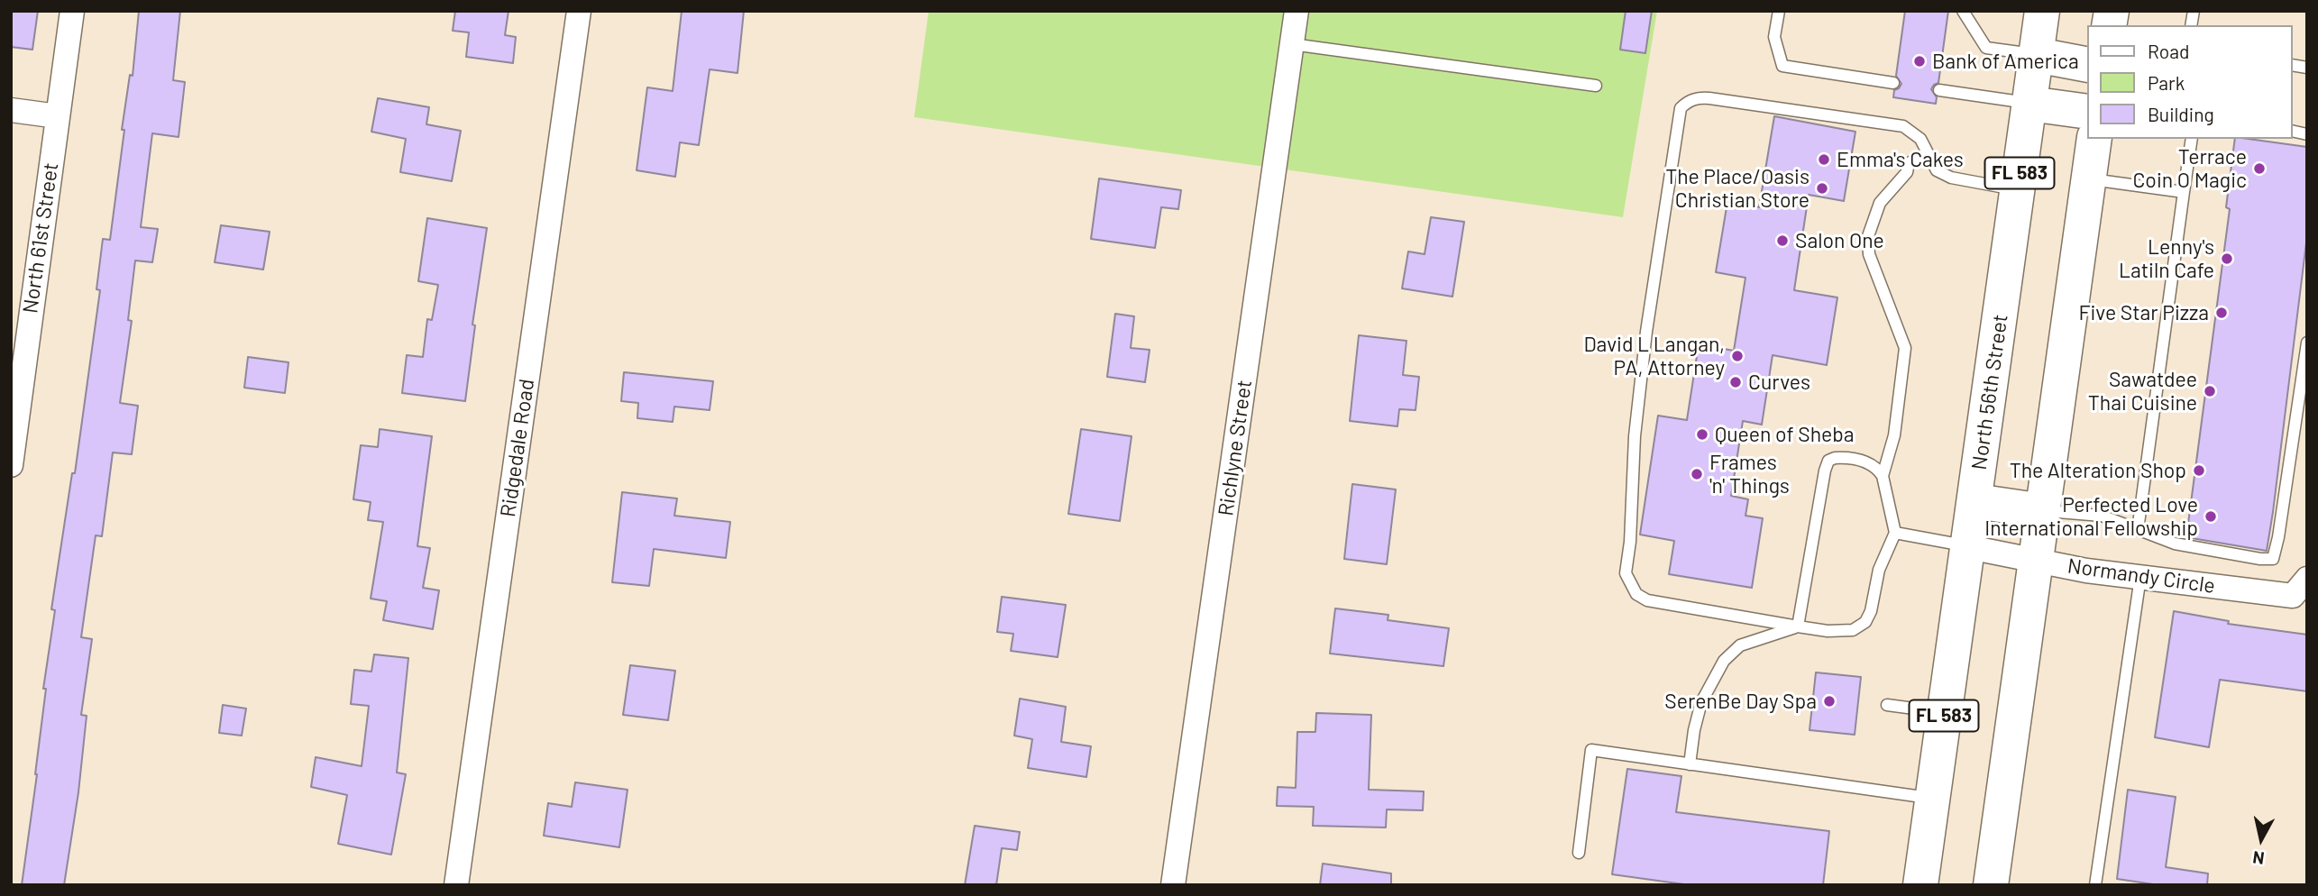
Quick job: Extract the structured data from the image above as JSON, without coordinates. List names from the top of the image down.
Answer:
{
  "streets": {
    "main road": ["FL 583", "North 56th Street"],
    "street": [
      "North 61st Street",
      "Ridgedale Road",
      "Richlyne Street",
      "Normandy Circle"
    ]
  },
  "crossings": [
    ["North 56th Street", "Normandy Circle"]
  ],
  "places": [
    "Bank of America",
    "Emma's Cakes",
    "Terrace Coin O Magic",
    "The Place/Oasis Christian Store",
    "Salon One",
    "Lenny's Latiln Cafe",
    "Five Star Pizza",
    "David L Langan, PA, Attorney",
    "Curves",
    "Sawatdee Thai Cuisine",
    "Queen of Sheba",
    "The Alteration Shop",
    "Frames 'n' Things",
    "Perfected Love International Fellowship",
    "SerenBe Day Spa"
  ],
  "legend": ["Road", "Park", "Building"],
  "north": "bottom"
}
